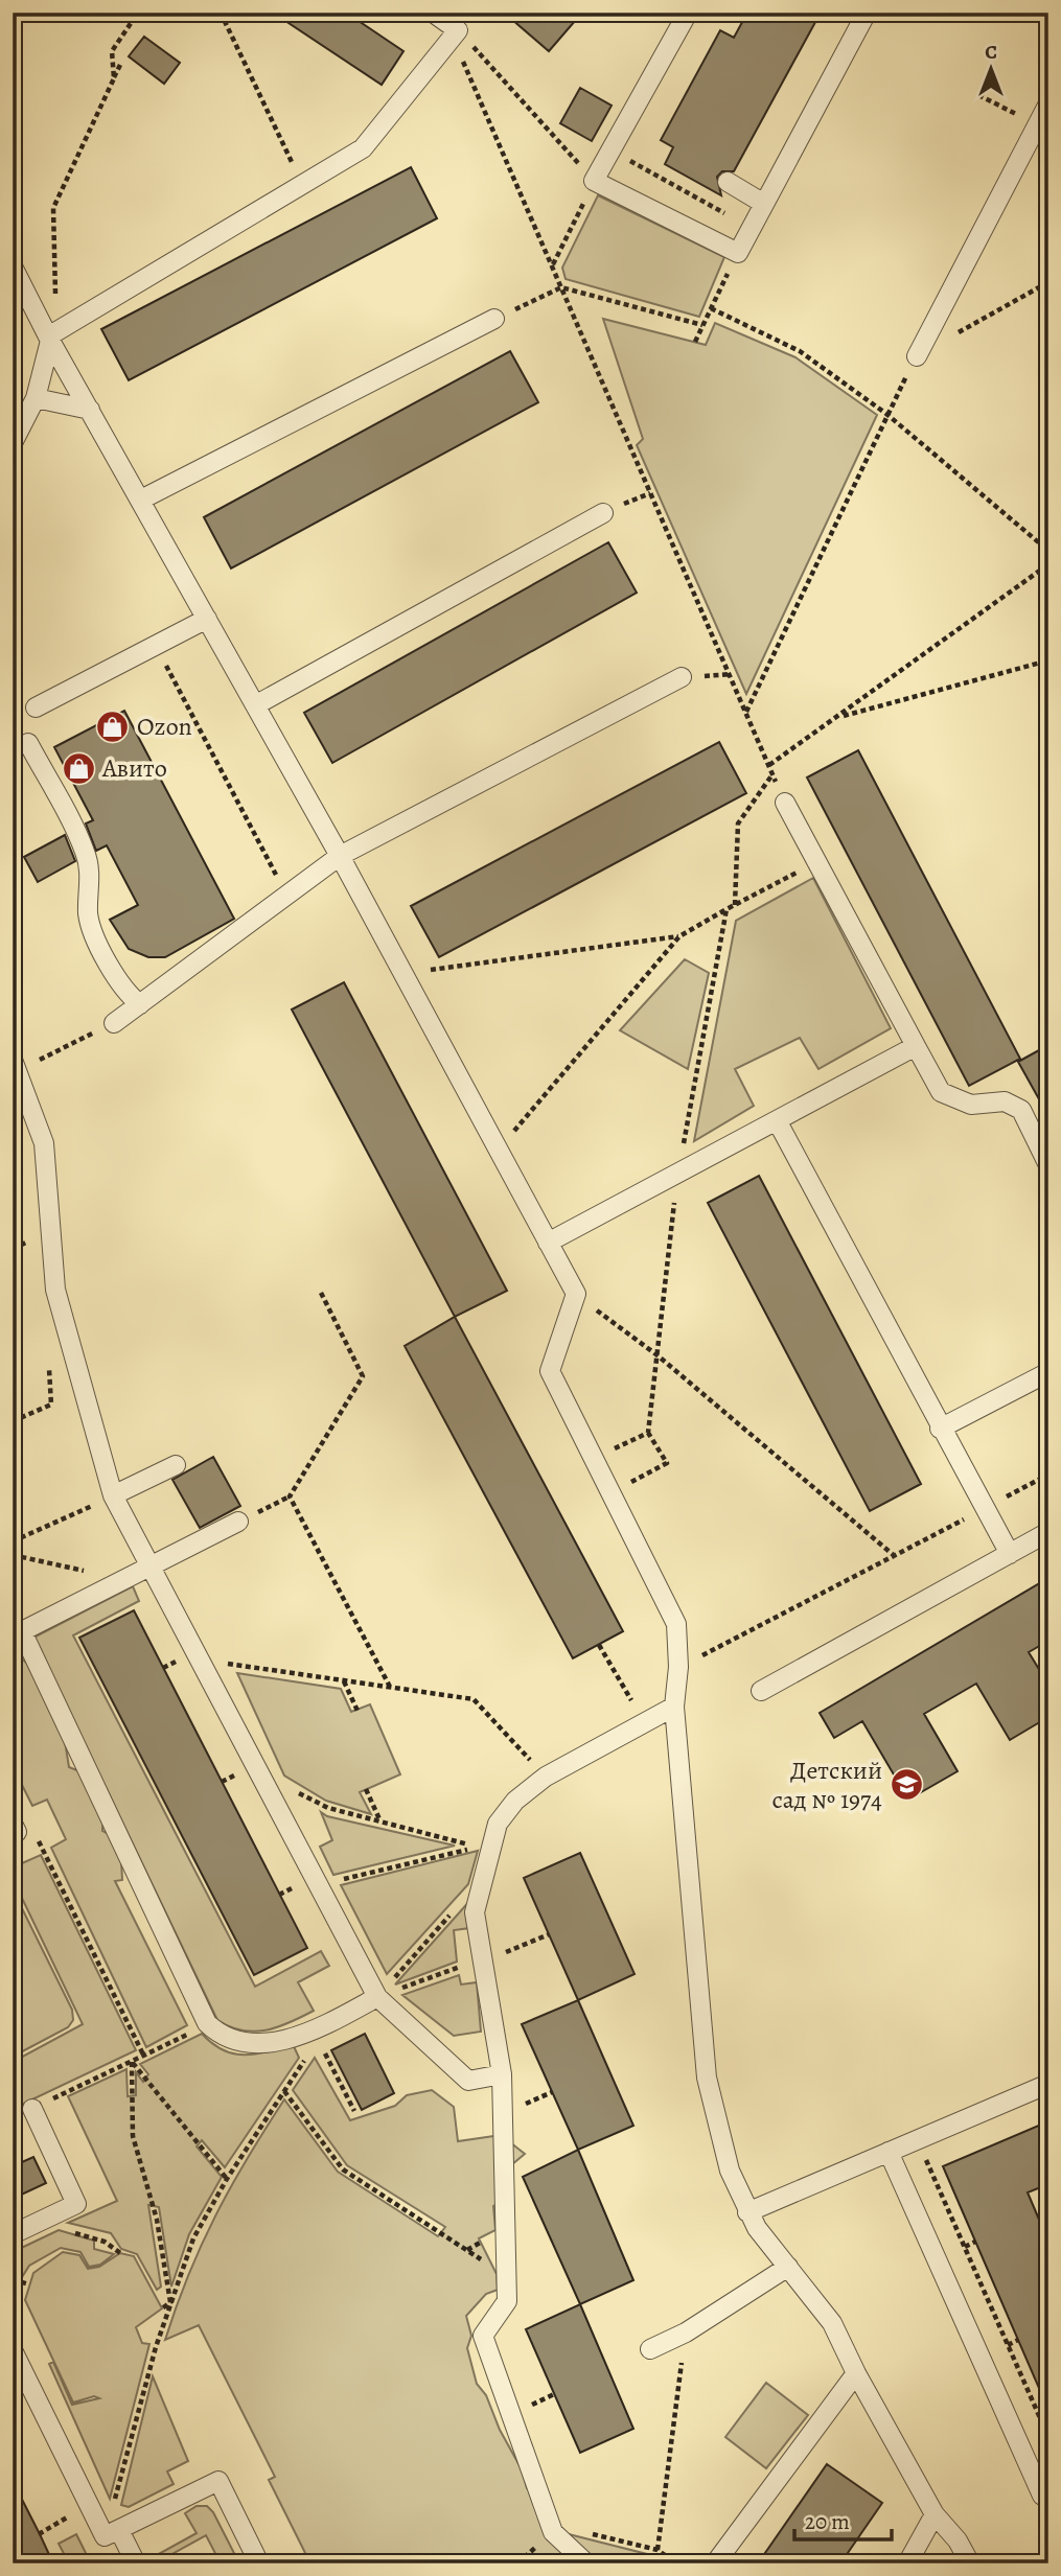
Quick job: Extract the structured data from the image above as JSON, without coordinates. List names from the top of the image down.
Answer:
{
  "places": {
    "shop": ["Ozon", "Авито"],
    "school or university": ["Детский сад № 1974"]
  },
  "scale_bar": "20 m",
  "north": "top"
}
